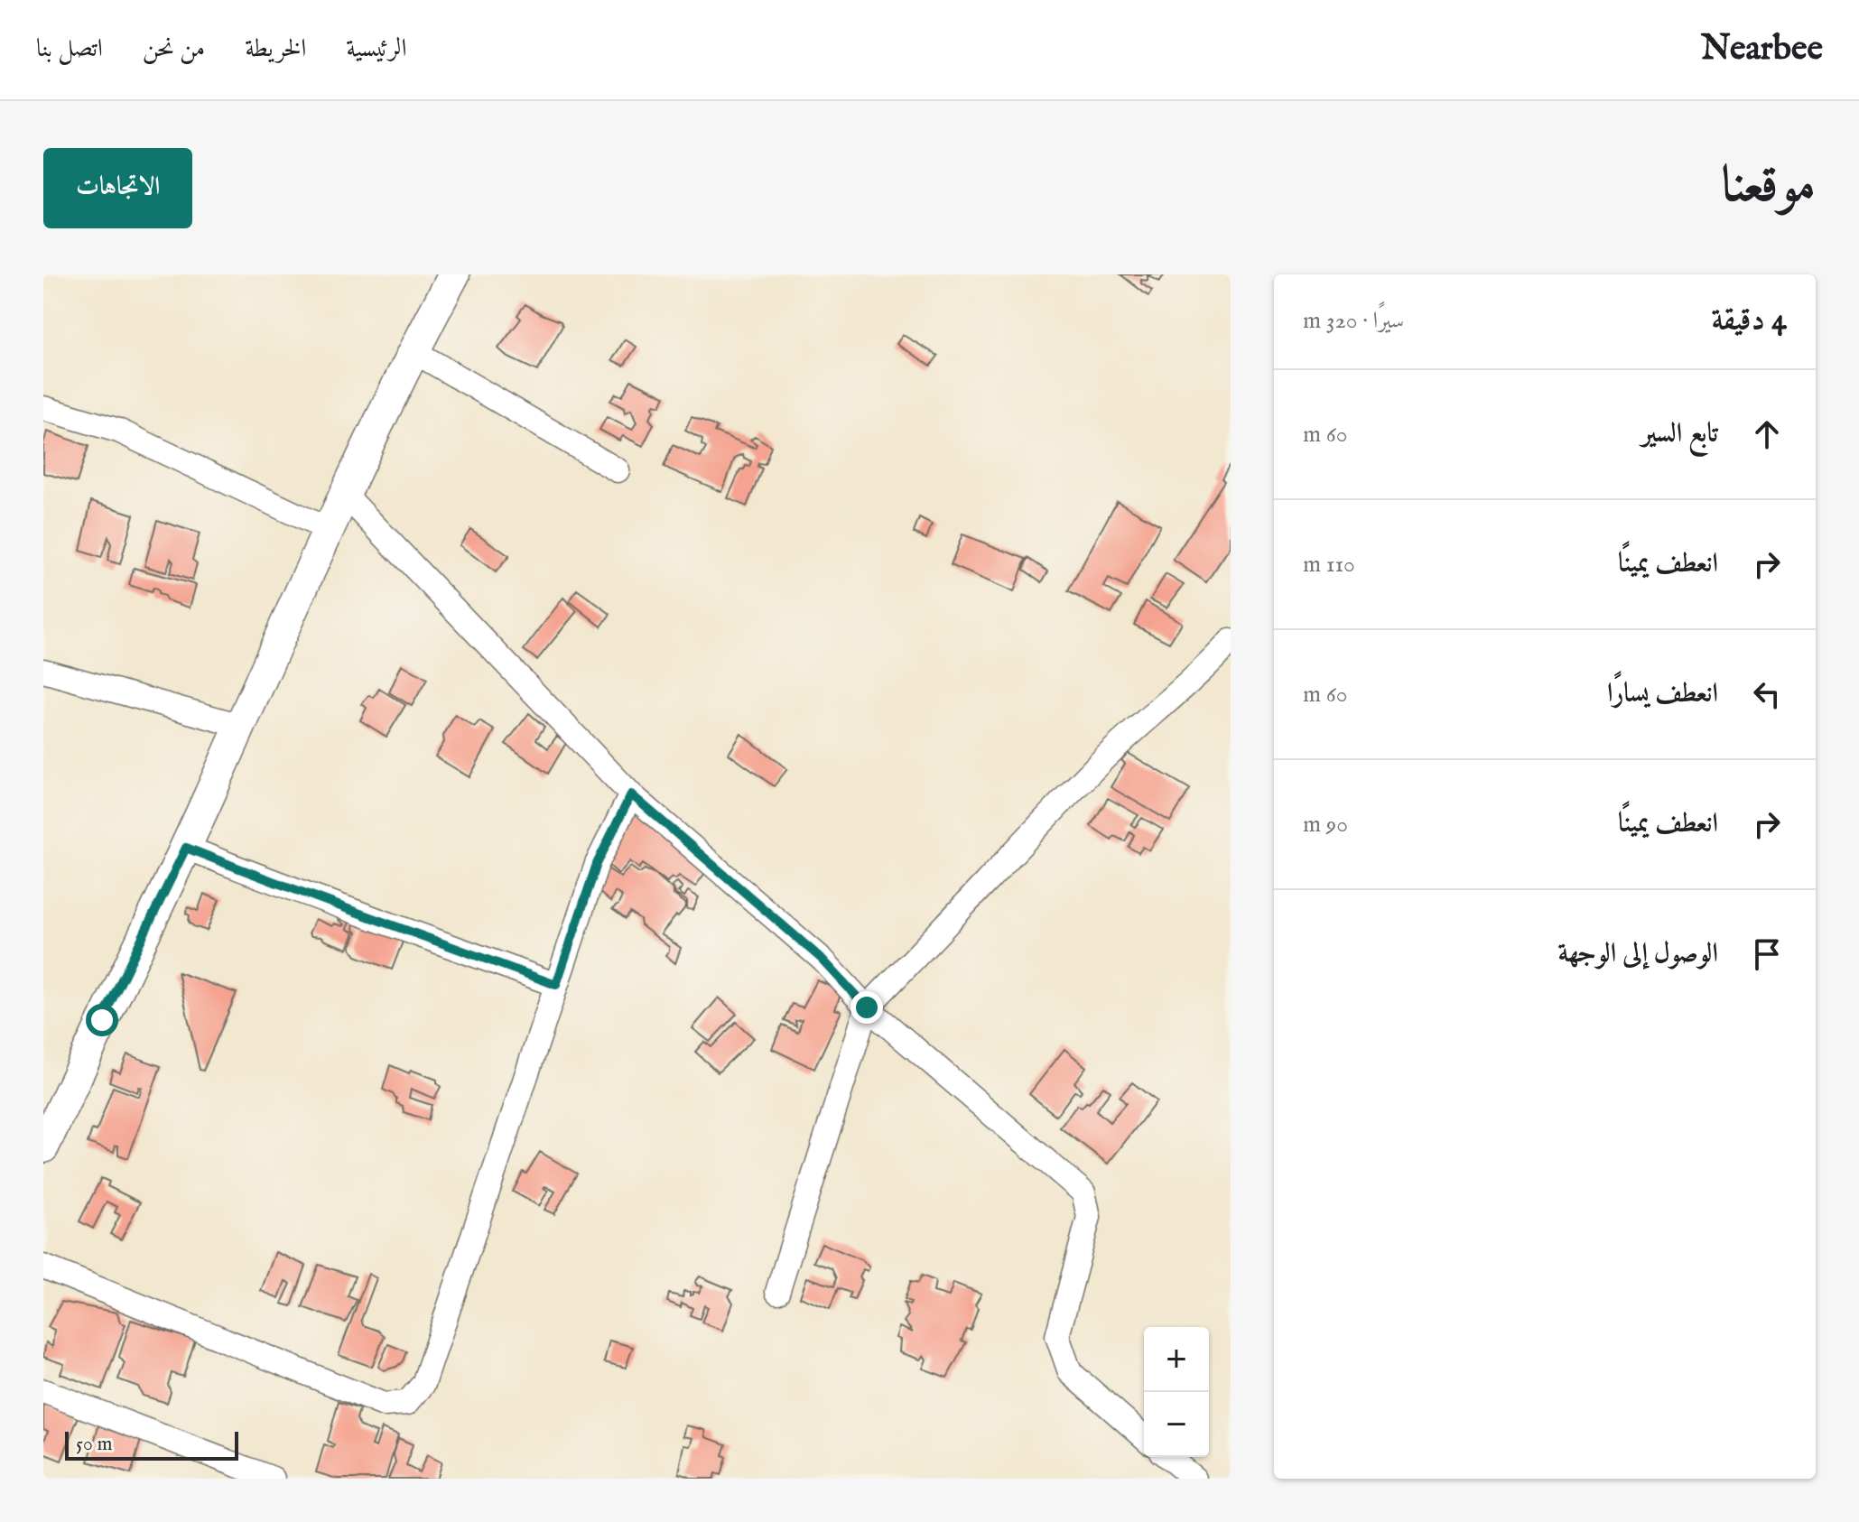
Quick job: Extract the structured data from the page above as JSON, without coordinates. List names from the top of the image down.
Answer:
{
  "scale_bar": "50 m",
  "page": {
    "header": "Nearbee",
    "nav": [
      "الرئيسية",
      "الخريطة",
      "من نحن",
      "اتصل بنا"
    ],
    "title": "موقعنا",
    "buttons": "الاتجاهات",
    "heading": ["4 دقيقة", "سيرًا · 320 m"],
    "list": [
      ["تابع السير", "60 m"],
      ["انعطف يمينًا", "110 m"],
      ["انعطف يسارًا", "60 m"],
      ["انعطف يمينًا", "90 m"],
      "الوصول إلى الوجهة"
    ],
    "map_buttons": ["+", "−"],
    "scale": "50 m"
  }
}
